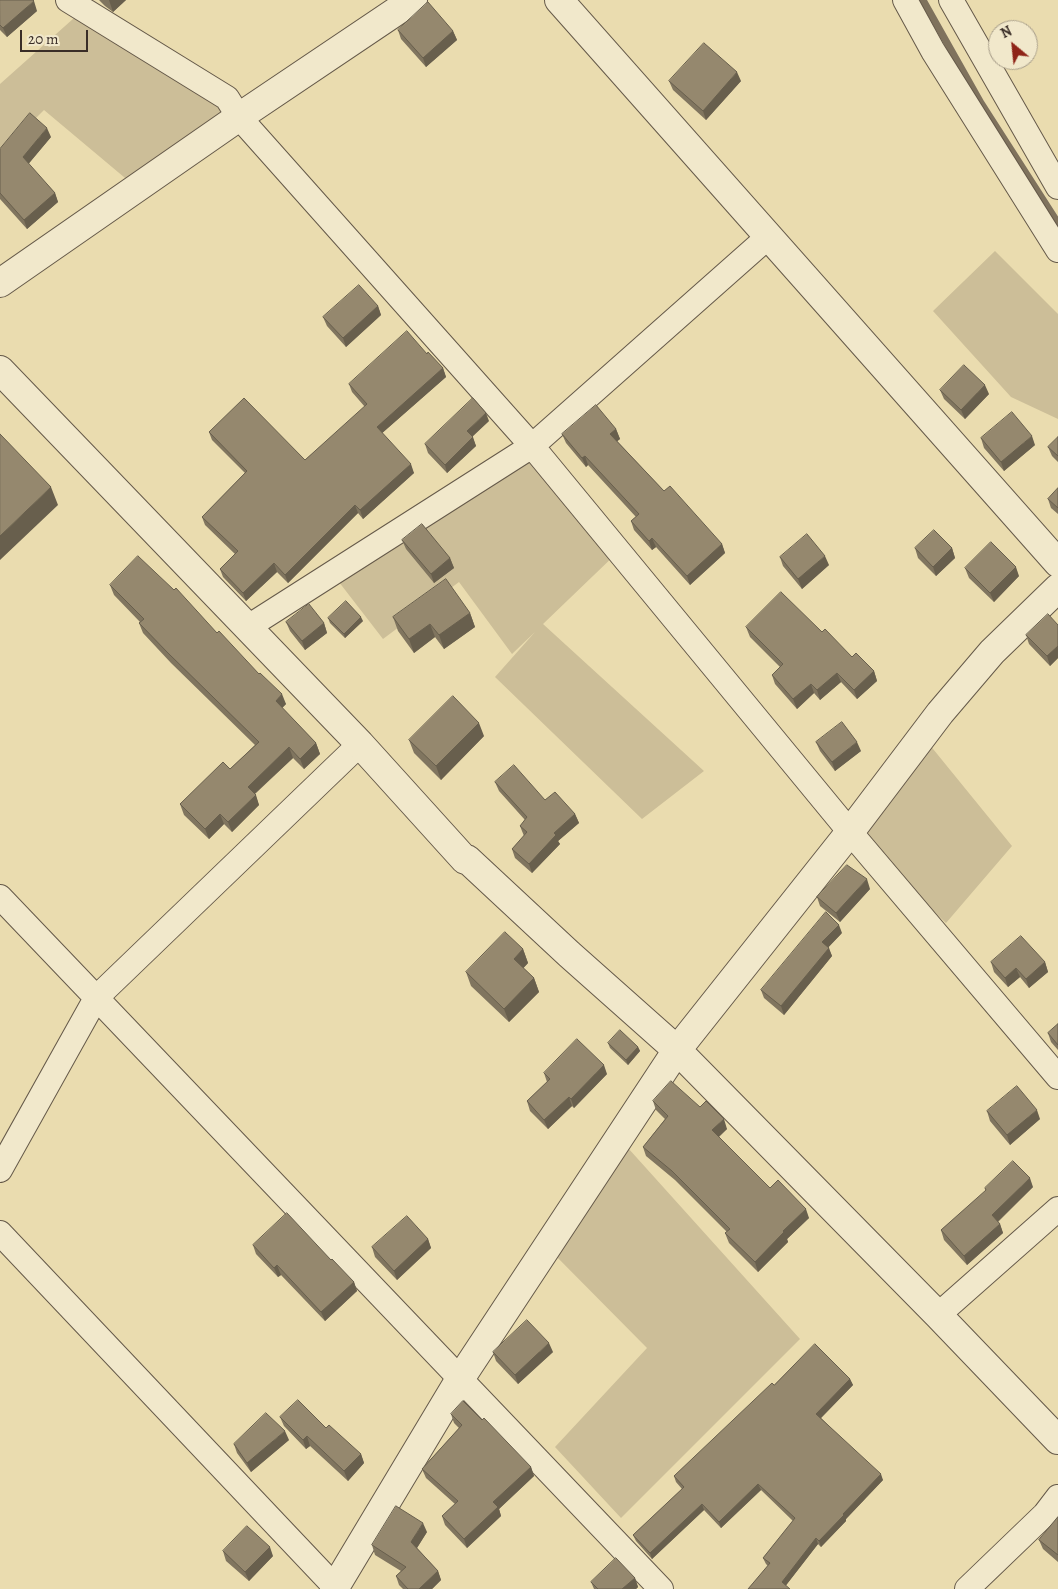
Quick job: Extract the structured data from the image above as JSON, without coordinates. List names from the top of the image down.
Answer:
{
  "scale_bar": "20 m",
  "north": "top left"
}
